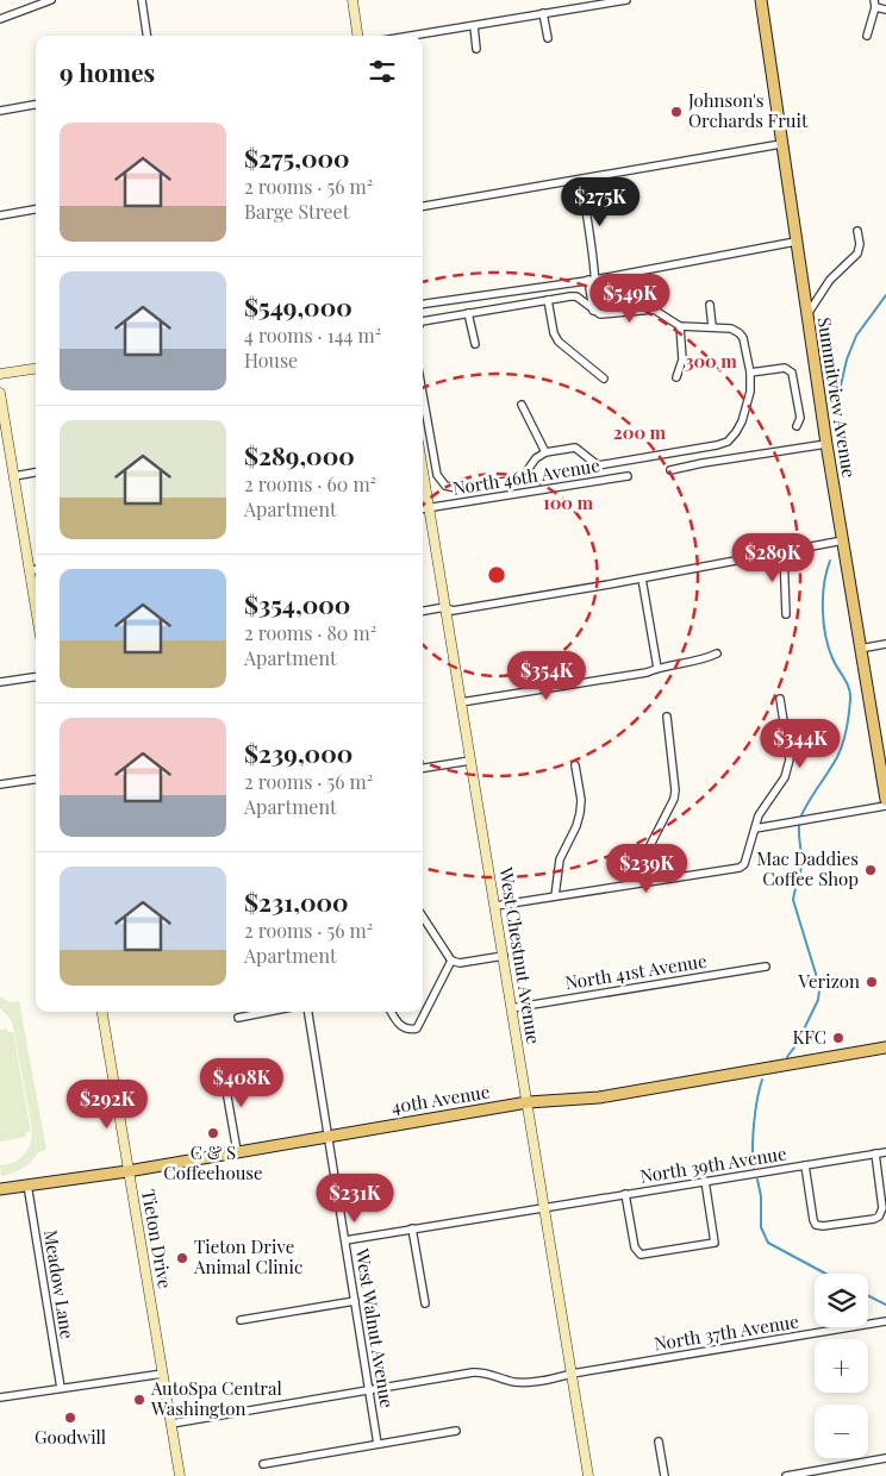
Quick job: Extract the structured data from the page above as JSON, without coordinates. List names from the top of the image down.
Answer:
{
  "streets": {
    "main road": ["Summitview Avenue", "40th Avenue"],
    "street": [
      "North 46th Avenue",
      "West Chestnut Avenue",
      "North 41st Avenue",
      "North 39th Avenue",
      "Tieton Drive",
      "Meadow Lane",
      "West Walnut Avenue",
      "North 37th Avenue"
    ]
  },
  "crossings": [
    ["North 46th Avenue", "West Chestnut Avenue"],
    ["West Chestnut Avenue", "North 41st Avenue"],
    ["West Chestnut Avenue", "40th Avenue"],
    ["West Chestnut Avenue", "North 39th Avenue"],
    ["West Chestnut Avenue", "North 37th Avenue"],
    ["40th Avenue", "Tieton Drive"],
    ["40th Avenue", "Meadow Lane"],
    ["40th Avenue", "West Walnut Avenue"],
    ["North 39th Avenue", "West Walnut Avenue"],
    ["Tieton Drive", "North 37th Avenue"],
    ["West Walnut Avenue", "North 37th Avenue"]
  ],
  "places": [
    "Johnson's Orchards Fruit",
    "Mac Daddies Coffee Shop",
    "Verizon",
    "KFC",
    "C & S Coffeehouse",
    "Tieton Drive Animal Clinic",
    "AutoSpa Central Washington",
    "Goodwill"
  ],
  "page": {
    "heading": "9 homes",
    "list": [
      {
        "name": "$275,000",
        "note": "2 rooms · 56 m² · Barge Street"
      },
      {
        "name": "$549,000",
        "note": "4 rooms · 144 m² · House"
      },
      {
        "name": "$289,000",
        "note": "2 rooms · 60 m² · Apartment"
      },
      {
        "name": "$354,000",
        "note": "2 rooms · 80 m² · Apartment"
      },
      {
        "name": "$239,000",
        "note": "2 rooms · 56 m² · Apartment"
      },
      {
        "name": "$231,000",
        "note": "2 rooms · 56 m² · Apartment"
      }
    ],
    "price": [
      "$275K",
      "$549K",
      "$289K",
      "$354K",
      "$344K",
      "$239K",
      "$408K",
      "$292K",
      "$231K"
    ],
    "map_buttons": ["+", "−"]
  },
  "rings": ["300 m", "200 m", "100 m"]
}
